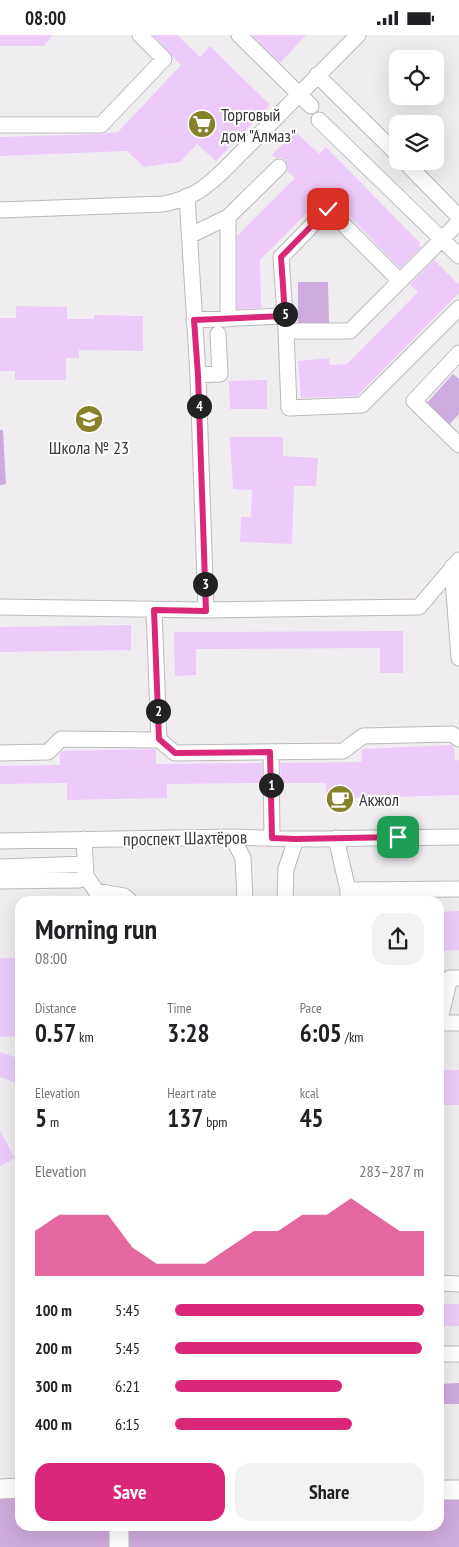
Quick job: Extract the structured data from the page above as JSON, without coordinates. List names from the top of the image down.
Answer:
{
  "streets": {
    "street": ["проспект Шахтёров"]
  },
  "places": {
    "supermarket": ["Торговый дом \"Алмаз\""],
    "school or university": ["Школа № 23"],
    "cafe": ["Акжол"]
  },
  "page": {
    "status": "08:00",
    "pins": [
      "5",
      "4",
      "3",
      "2",
      "1"
    ],
    "heading": ["Morning run", "08:00"],
    "stats": [
      ["Distance", "0.57 km"],
      ["Time", "3:28"],
      ["Pace", "6:05 /km"],
      ["Elevation", "5 m"],
      ["Heart rate", "137 bpm"],
      ["kcal", "45"]
    ],
    "chart": ["Elevation", "283–287 m"],
    "list": [
      {
        "name": "100 m",
        "note": "5:45"
      },
      {
        "name": "200 m",
        "note": "5:45"
      },
      {
        "name": "300 m",
        "note": "6:21"
      },
      {
        "name": "400 m",
        "note": "6:15"
      }
    ],
    "buttons": ["Save", "Share"]
  }
}
